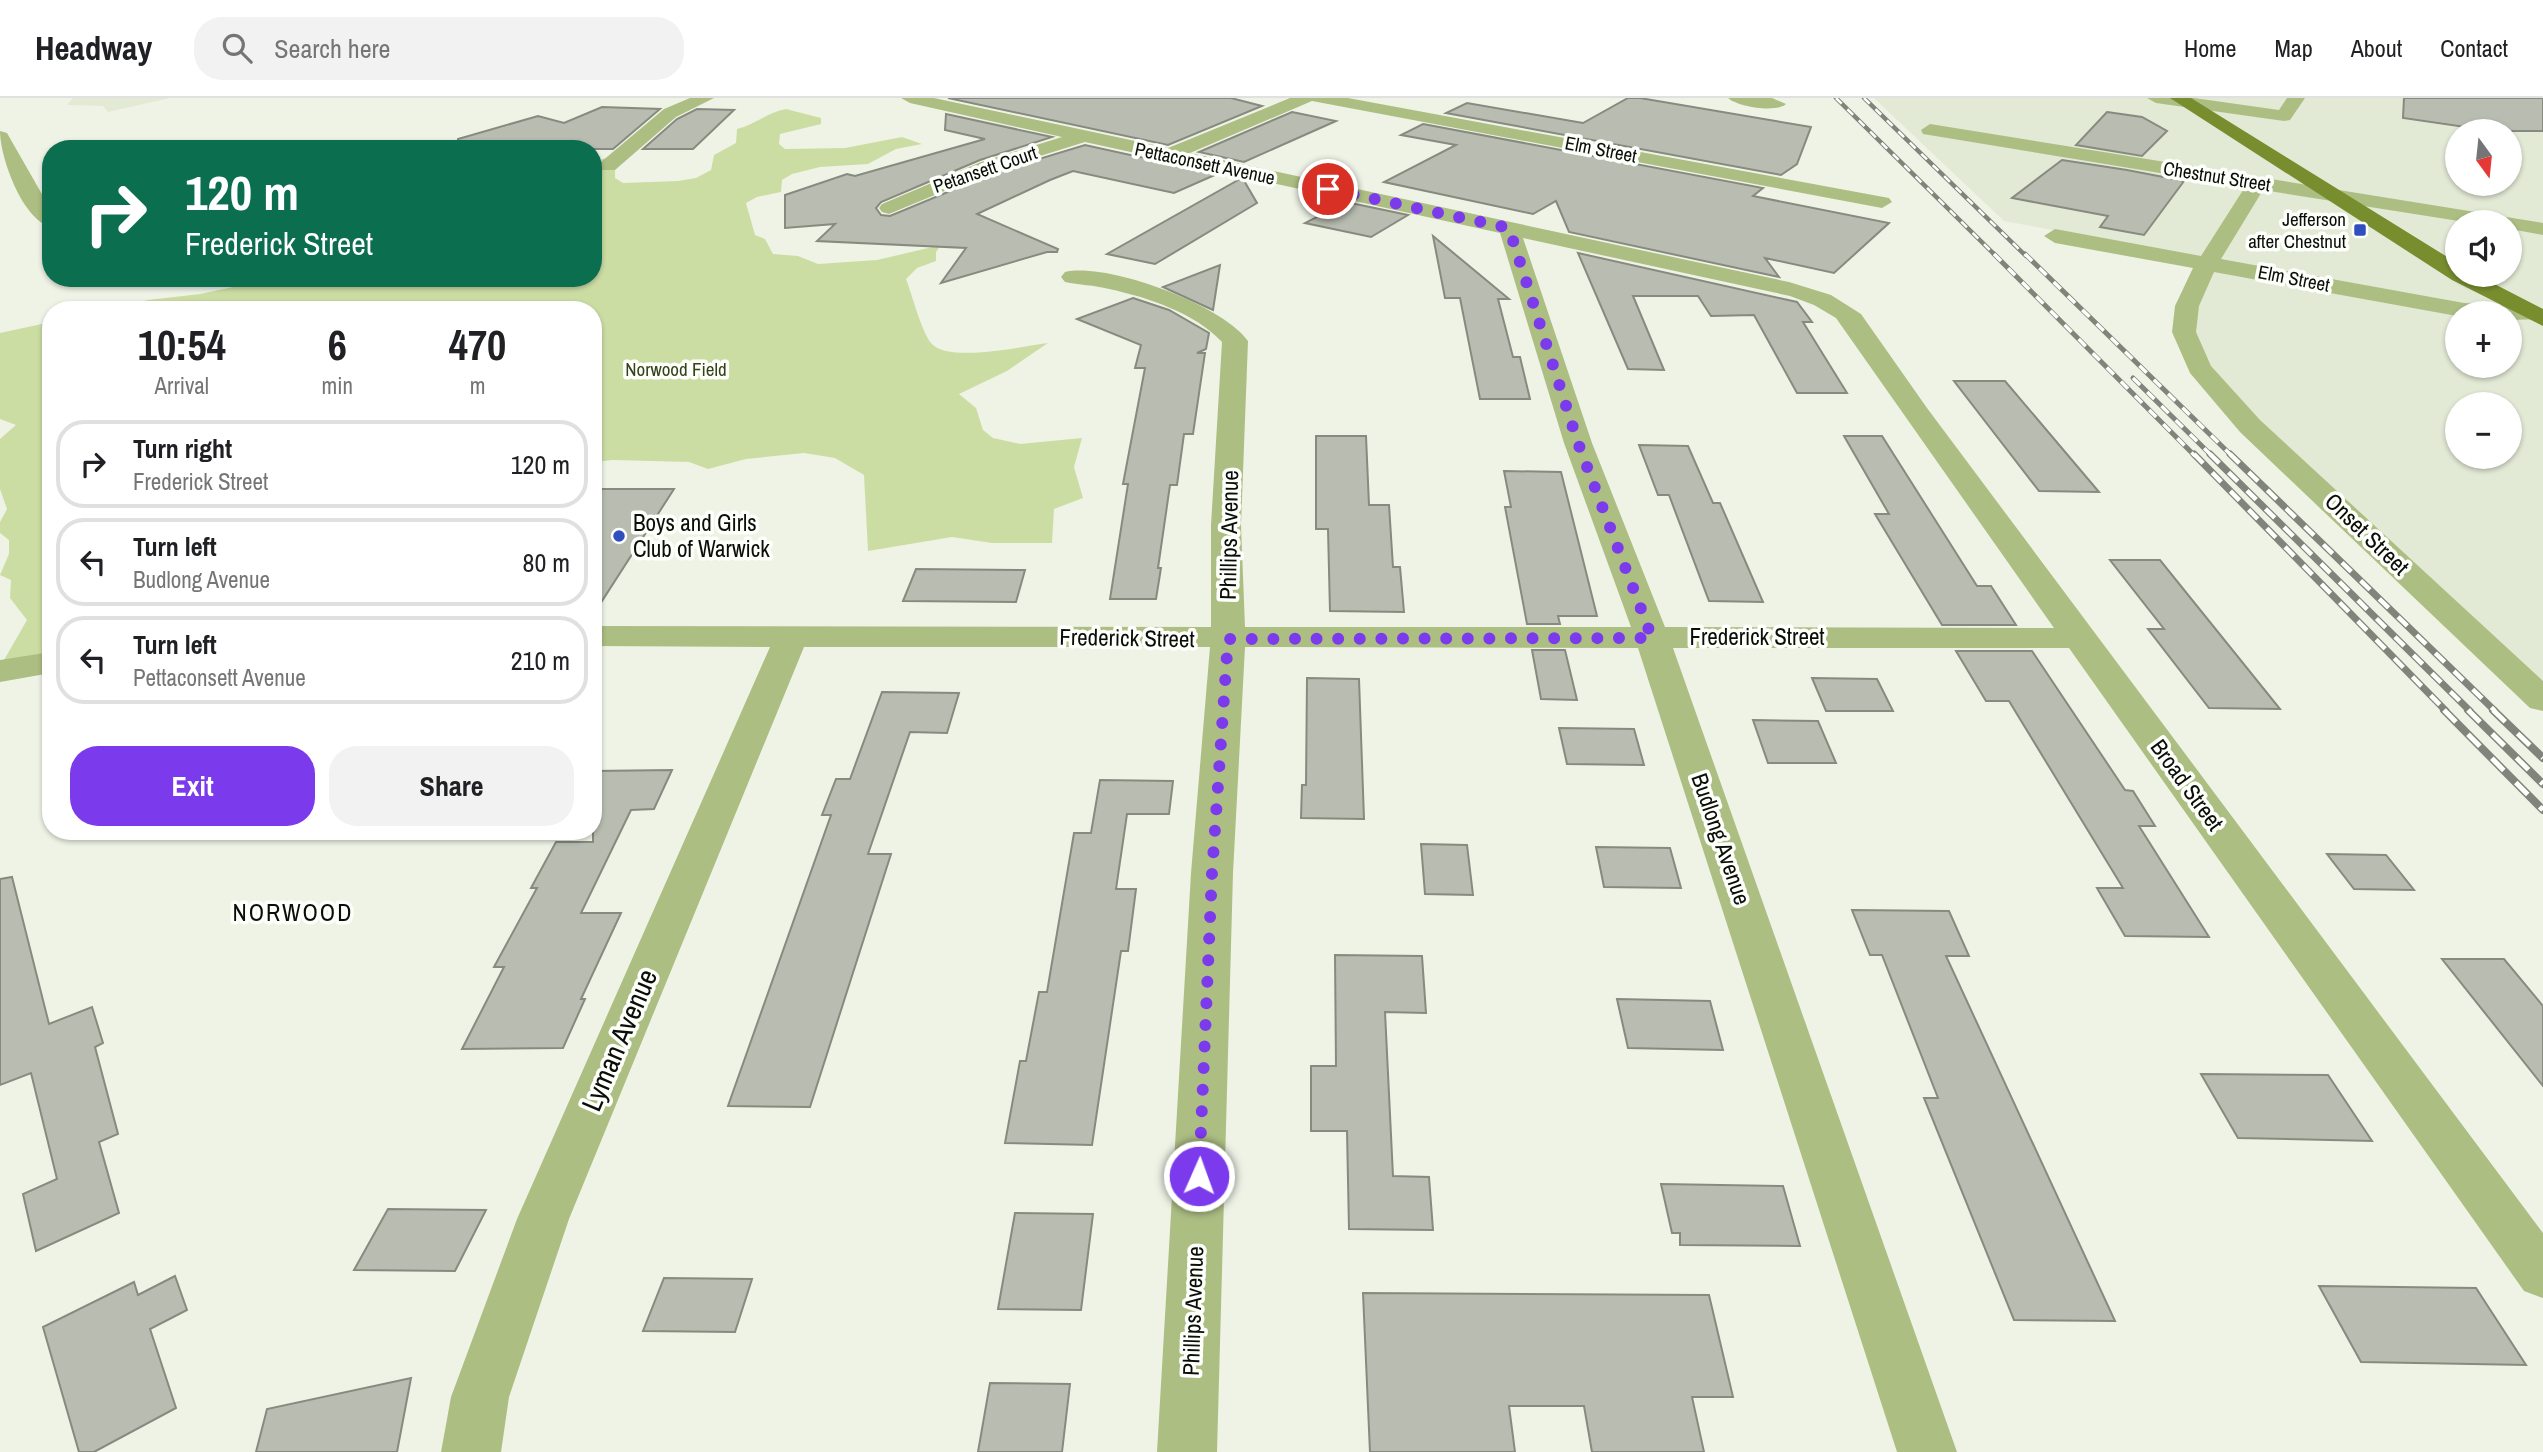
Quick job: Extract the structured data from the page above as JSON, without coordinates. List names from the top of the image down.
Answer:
{
  "streets": {
    "street": [
      "Elm Street",
      "Pettaconsett Avenue",
      "Petansett Court",
      "Chestnut Street",
      "Onset Street",
      "Phillips Avenue",
      "Frederick Street",
      "Broad Street",
      "Budlong Avenue",
      "Lyman Avenue"
    ]
  },
  "crossings": [
    ["Elm Street", "Onset Street"],
    ["Pettaconsett Avenue", "Petansett Court"],
    ["Pettaconsett Avenue", "Broad Street"],
    ["Pettaconsett Avenue", "Budlong Avenue"],
    ["Chestnut Street", "Onset Street"],
    ["Phillips Avenue", "Frederick Street"],
    ["Frederick Street", "Broad Street"],
    ["Frederick Street", "Budlong Avenue"],
    ["Frederick Street", "Lyman Avenue"]
  ],
  "districts": ["NORWOOD"],
  "parks": ["Norwood Field"],
  "places": {
    "transit": ["Jefferson after Chestnut"],
    "other": ["Boys and Girls Club of Warwick"]
  },
  "north": "bottom",
  "page": {
    "header": "Headway",
    "search": "Search here",
    "nav": [
      "Home",
      "Map",
      "About",
      "Contact"
    ],
    "map_buttons": ["+", "−"],
    "turn": ["120 m", "Frederick Street"],
    "eta": [
      "10:54",
      "Arrival",
      "6",
      "min",
      "470",
      "m"
    ],
    "list": [
      {
        "name": "Turn right",
        "note": "Frederick Street",
        "value": "120 m"
      },
      {
        "name": "Turn left",
        "note": "Budlong Avenue",
        "value": "80 m"
      },
      {
        "name": "Turn left",
        "note": "Pettaconsett Avenue",
        "value": "210 m"
      }
    ],
    "buttons": ["Exit", "Share"]
  }
}
